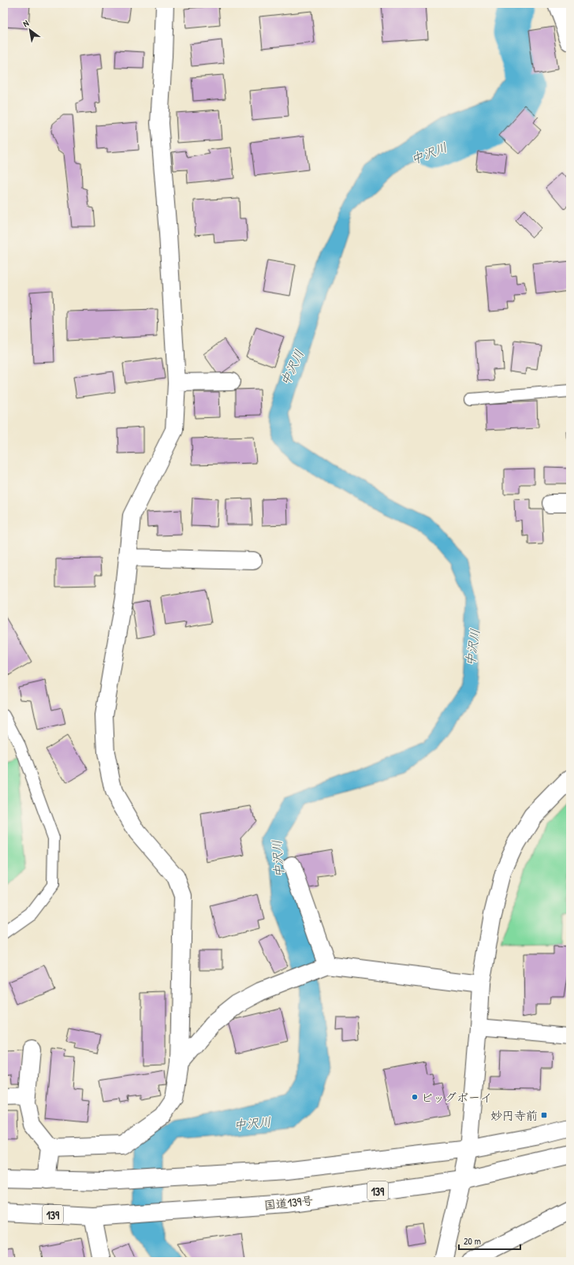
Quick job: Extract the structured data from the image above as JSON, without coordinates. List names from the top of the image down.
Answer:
{
  "streets": {
    "main road": ["139", "国道139号"]
  },
  "water": ["中沢川"],
  "places": {
    "other": ["ビッグボーイ"],
    "transit": ["妙円寺前"]
  },
  "scale_bar": "20 m",
  "north": "top left"
}
